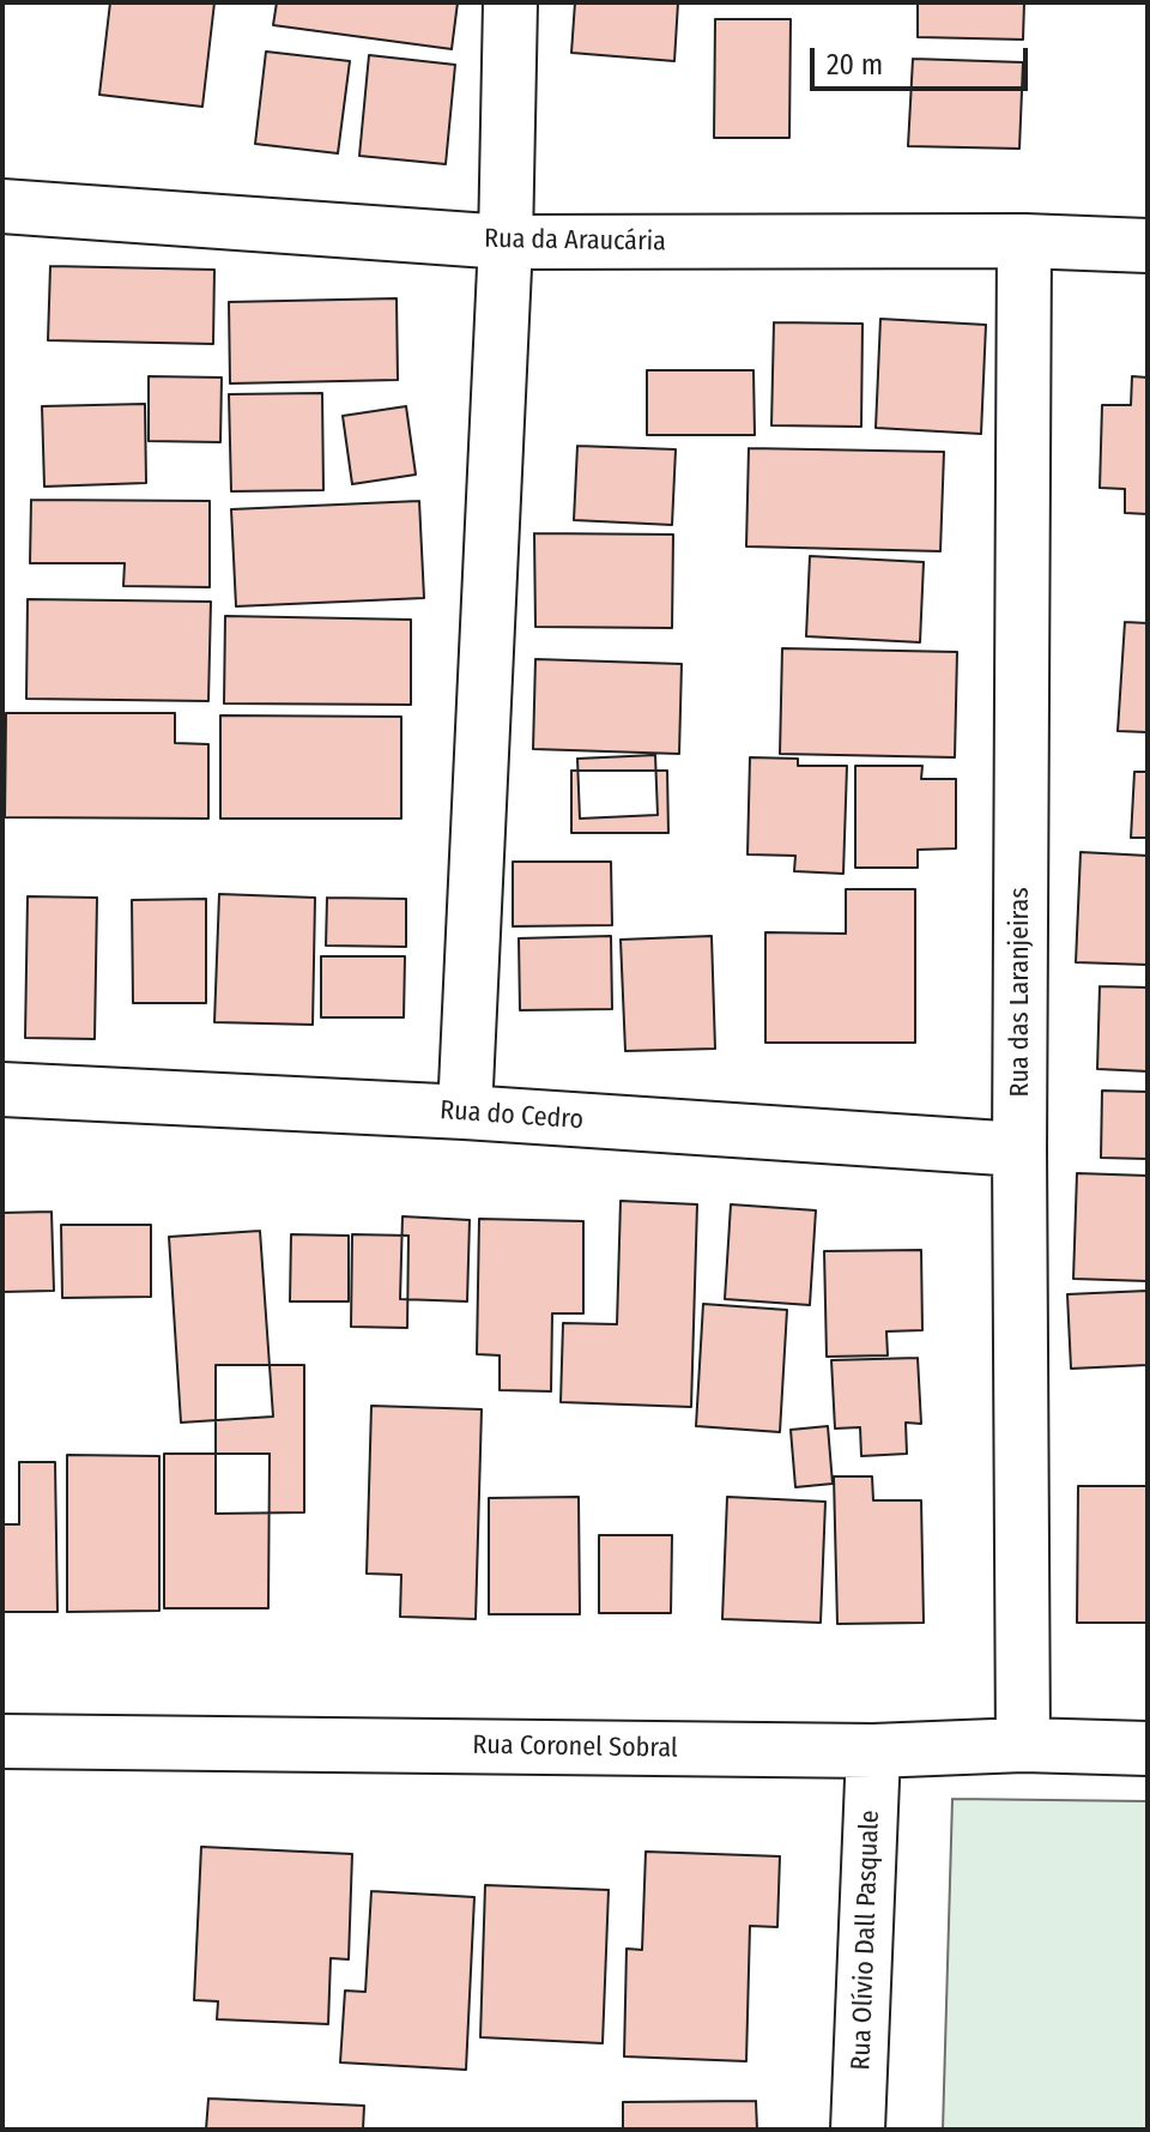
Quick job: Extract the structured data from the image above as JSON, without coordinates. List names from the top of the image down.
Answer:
{
  "streets": {
    "street": [
      "Rua da Araucária",
      "Rua das Laranjeiras",
      "Rua do Cedro",
      "Rua Coronel Sobral",
      "Rua Olívio Dall Pasquale"
    ]
  },
  "crossings": [
    ["Rua da Araucária", "Rua das Laranjeiras"],
    ["Rua das Laranjeiras", "Rua do Cedro"],
    ["Rua das Laranjeiras", "Rua Coronel Sobral"],
    ["Rua Coronel Sobral", "Rua Olívio Dall Pasquale"]
  ],
  "scale_bar": "20 m"
}
